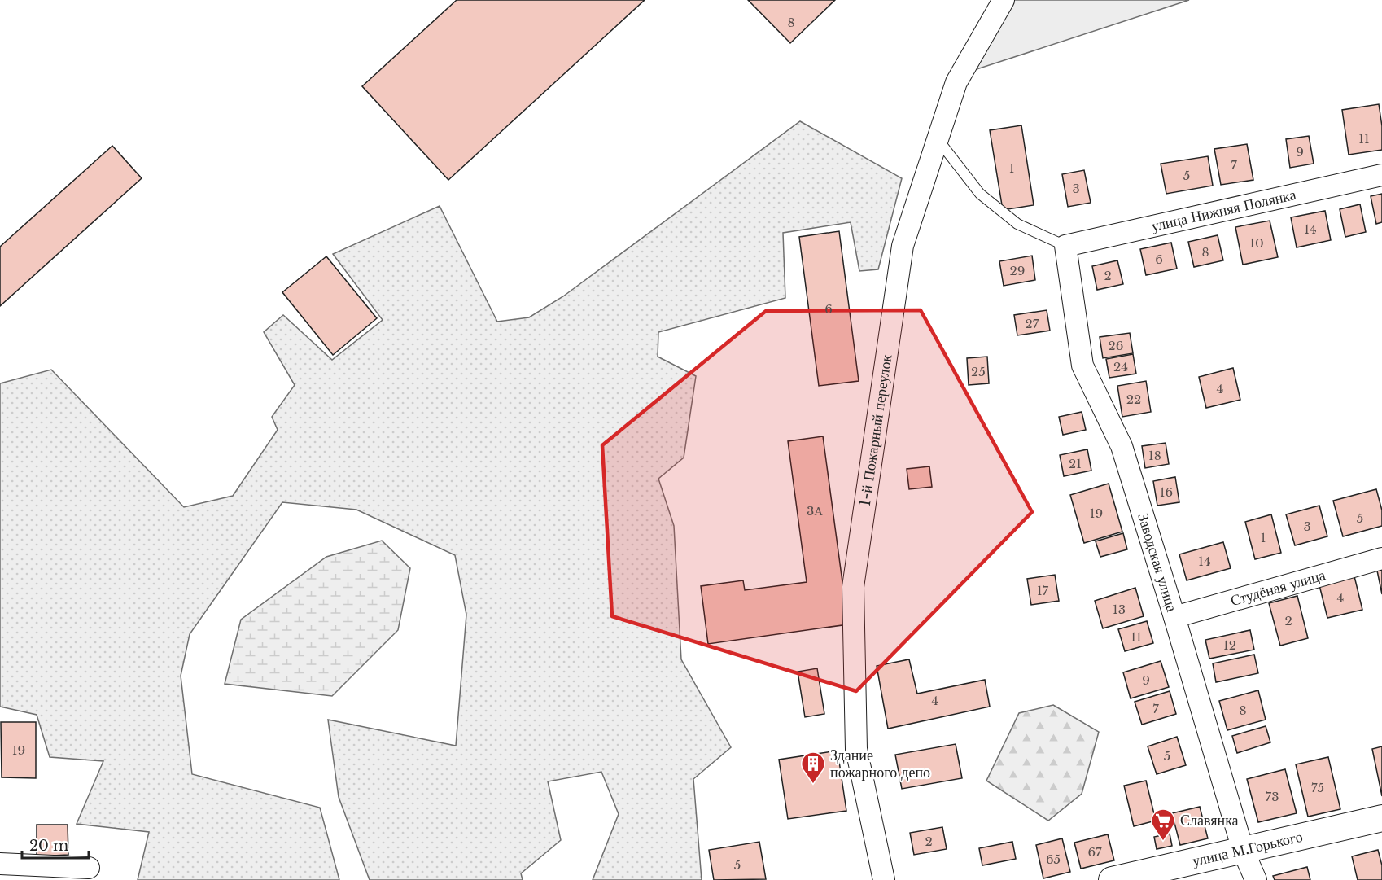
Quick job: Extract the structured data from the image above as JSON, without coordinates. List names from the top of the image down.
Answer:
{
  "streets": {
    "street": [
      "улица Нижняя Полянка",
      "1-й Пожарный переулок",
      "Заводская улица",
      "Студёная улица",
      "улица М.Горького"
    ]
  },
  "crossings": [
    ["улица Нижняя Полянка", "Заводская улица"],
    ["Заводская улица", "Студёная улица"],
    ["Заводская улица", "улица М.Горького"]
  ],
  "places": {
    "building": ["Здание пожарного депо"],
    "supermarket": ["Славянка"]
  },
  "house_numbers": [
    "8",
    "11",
    "9",
    "7",
    "1",
    "5",
    "3",
    "14",
    "10",
    "8",
    "6",
    "29",
    "2",
    "6",
    "27",
    "26",
    "24",
    "25",
    "4",
    "22",
    "18",
    "21",
    "16",
    "3А",
    "19",
    "5",
    "3",
    "1",
    "14",
    "17",
    "4",
    "13",
    "2",
    "11",
    "12",
    "9",
    "4",
    "7",
    "8",
    "19",
    "5",
    "75",
    "73",
    "2",
    "67",
    "65",
    "5"
  ],
  "scale_bar": "20 m"
}
